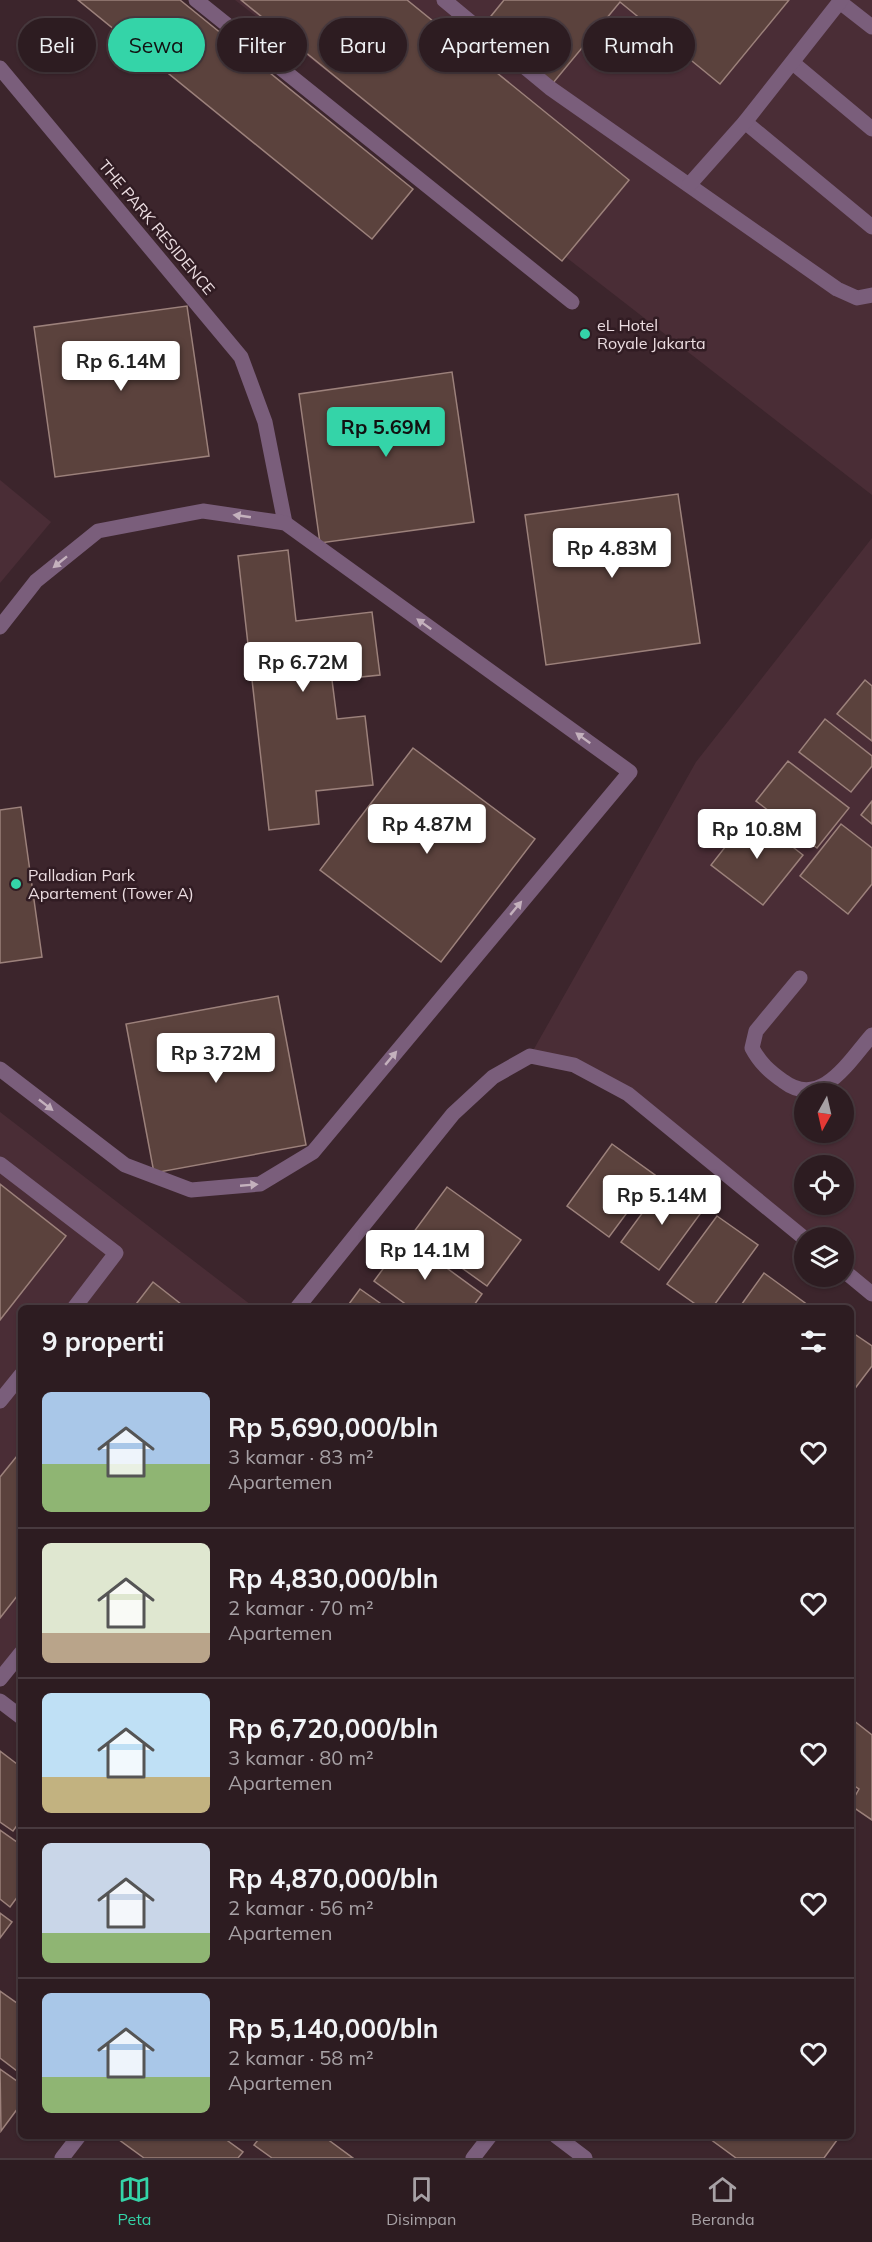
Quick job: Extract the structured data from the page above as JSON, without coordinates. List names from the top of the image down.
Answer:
{
  "streets": {
    "street": ["THE PARK RESIDENCE"]
  },
  "places": ["eL Hotel Royale Jakarta", "Palladian Park Apartement (Tower A)"],
  "north": "bottom",
  "page": {
    "chip": [
      "Beli",
      "Sewa",
      "Filter",
      "Baru",
      "Apartemen",
      "Rumah"
    ],
    "price": [
      "Rp 6.14M",
      "Rp 5.69M",
      "Rp 4.83M",
      "Rp 6.72M",
      "Rp 4.87M",
      "Rp 10.8M",
      "Rp 3.72M",
      "Rp 5.14M",
      "Rp 14.1M"
    ],
    "heading": "9 properti",
    "list": [
      {
        "name": "Rp 5,690,000/bln",
        "note": "3 kamar · 83 m² · Apartemen"
      },
      {
        "name": "Rp 4,830,000/bln",
        "note": "2 kamar · 70 m² · Apartemen"
      },
      {
        "name": "Rp 6,720,000/bln",
        "note": "3 kamar · 80 m² · Apartemen"
      },
      {
        "name": "Rp 4,870,000/bln",
        "note": "2 kamar · 56 m² · Apartemen"
      },
      {
        "name": "Rp 5,140,000/bln",
        "note": "2 kamar · 58 m² · Apartemen"
      }
    ],
    "tabs": ["Peta", "Disimpan", "Beranda"]
  }
}
